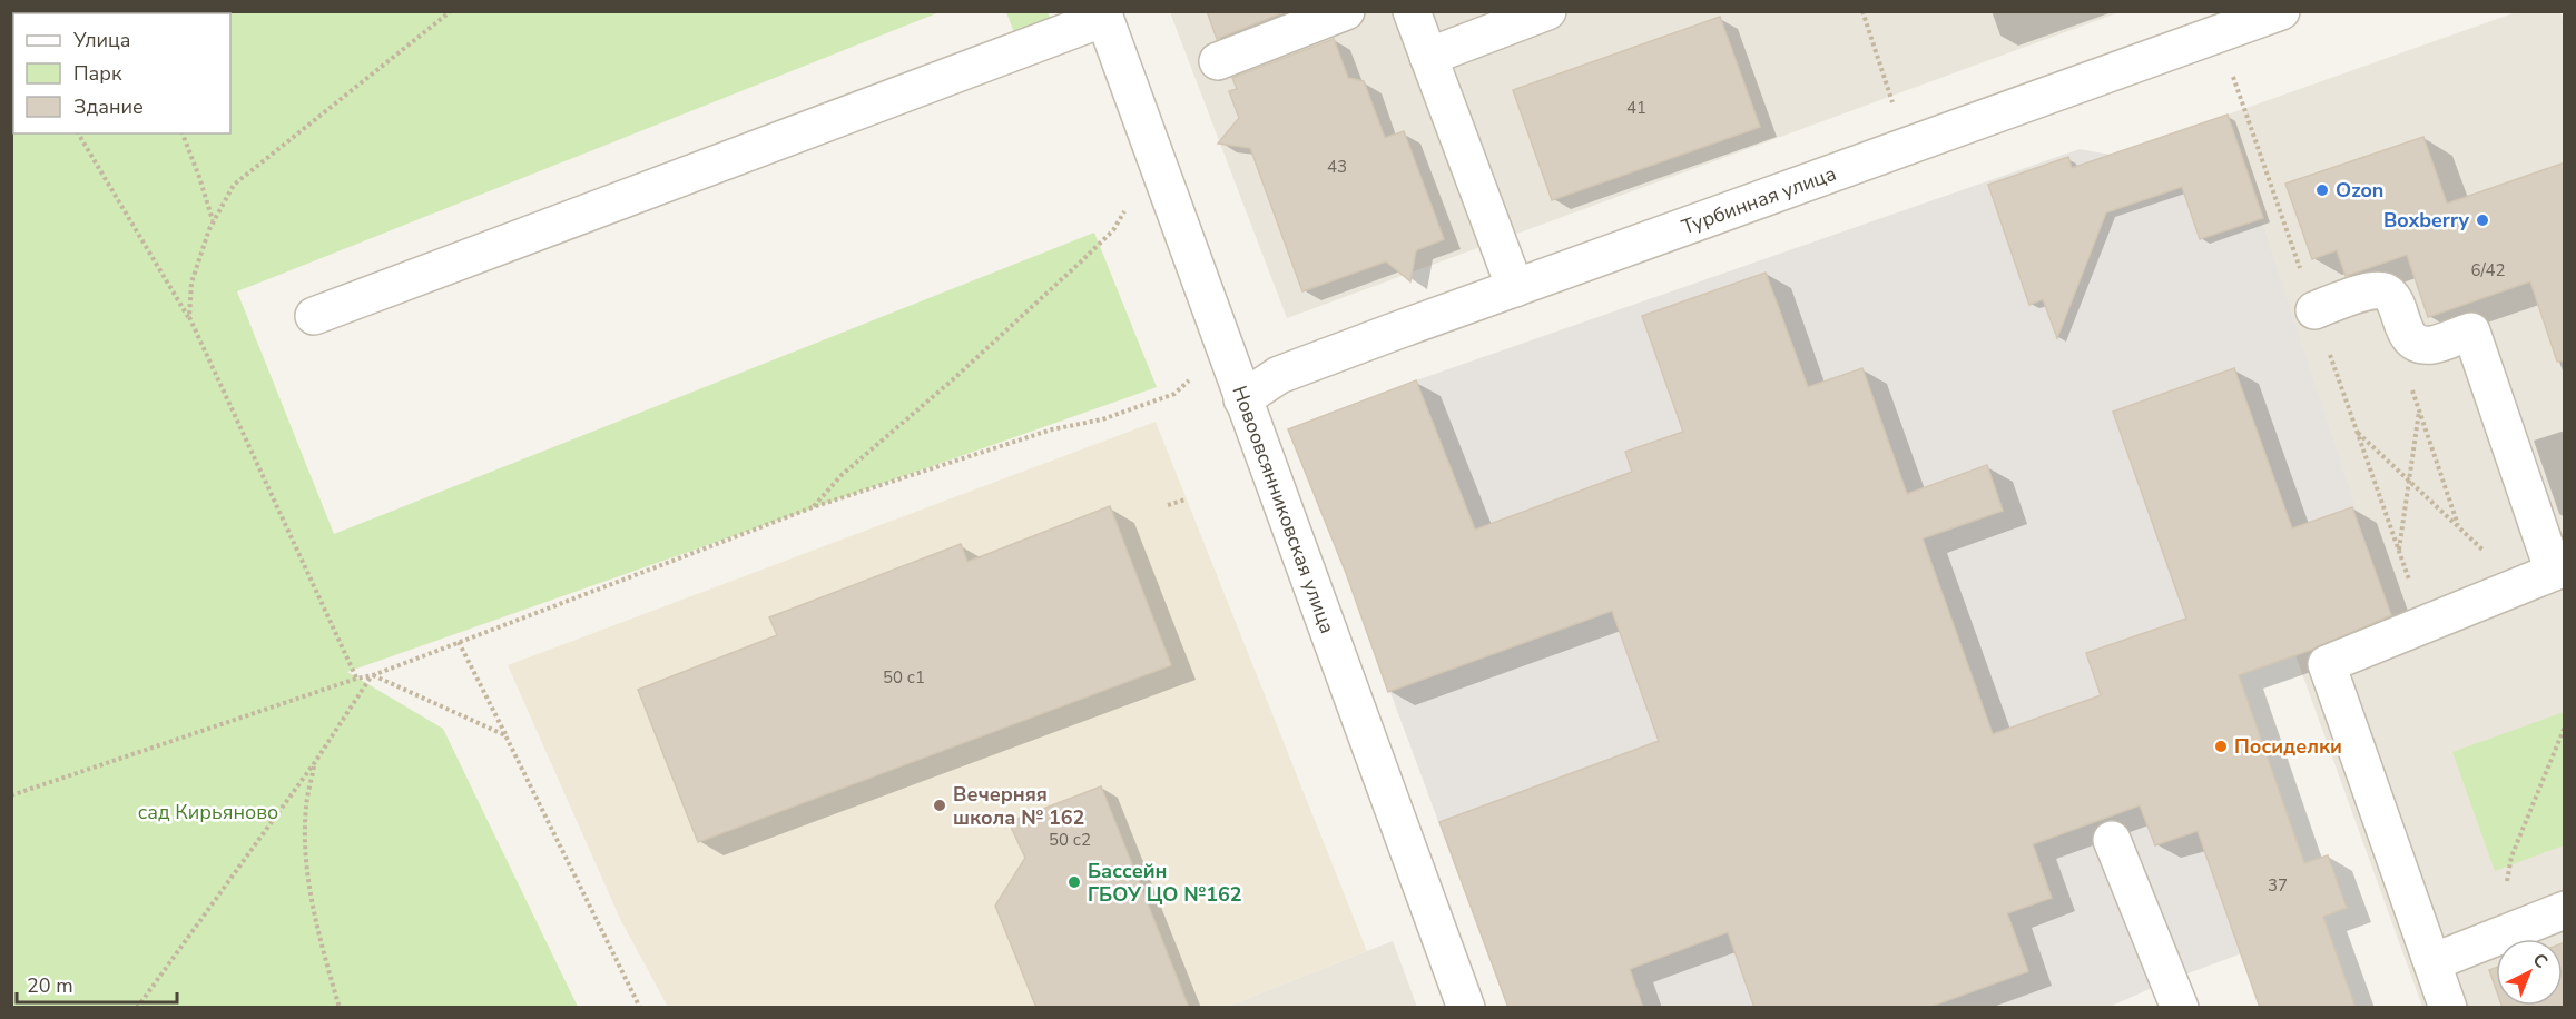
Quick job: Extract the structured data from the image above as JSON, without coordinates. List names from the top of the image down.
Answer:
{
  "streets": {
    "street": ["Турбинная улица", "Новоовсянниковская улица"]
  },
  "crossings": [
    ["Турбинная улица", "Новоовсянниковская улица"]
  ],
  "parks": ["сад Кирьяново"],
  "places": [
    "Ozon",
    "Boxberry",
    "Посиделки",
    "Вечерняя школа № 162",
    "Бассейн ГБОУ ЦО №162"
  ],
  "house_numbers": [
    "41",
    "43",
    "6/42",
    "50 с1",
    "50 с2",
    "37"
  ],
  "legend": ["Улица", "Парк", "Здание"],
  "scale_bar": "20 m",
  "north": "top right"
}
